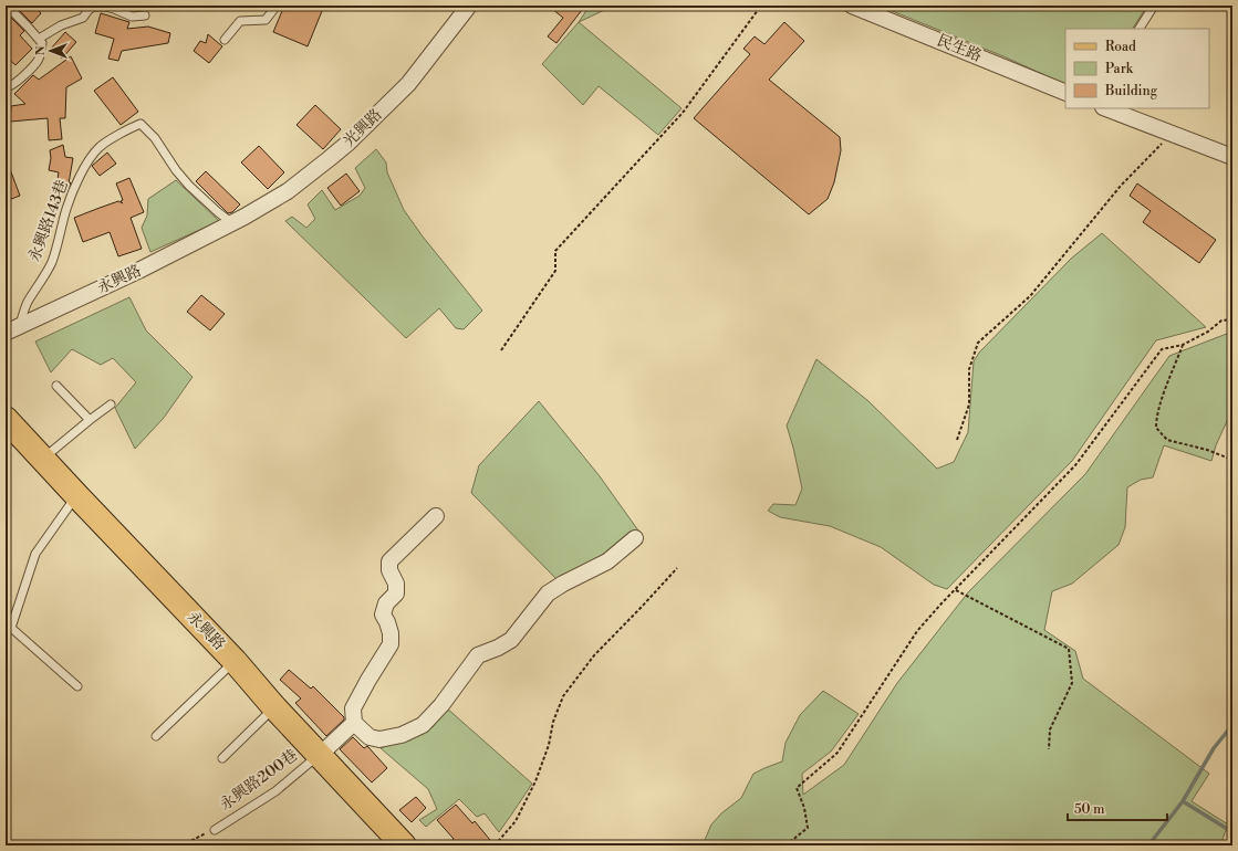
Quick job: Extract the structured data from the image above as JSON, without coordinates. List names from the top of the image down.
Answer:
{
  "streets": {
    "main road": ["永興路"],
    "street": ["民生路", "光興路"],
    "lane": ["永興路143巷", "永興路200巷"]
  },
  "crossings": [
    ["光興路", "永興路143巷"],
    ["光興路", "永興路"],
    ["永興路143巷", "永興路"],
    ["永興路", "永興路200巷"]
  ],
  "legend": ["Road", "Park", "Building"],
  "scale_bar": "50 m",
  "north": "left"
}
